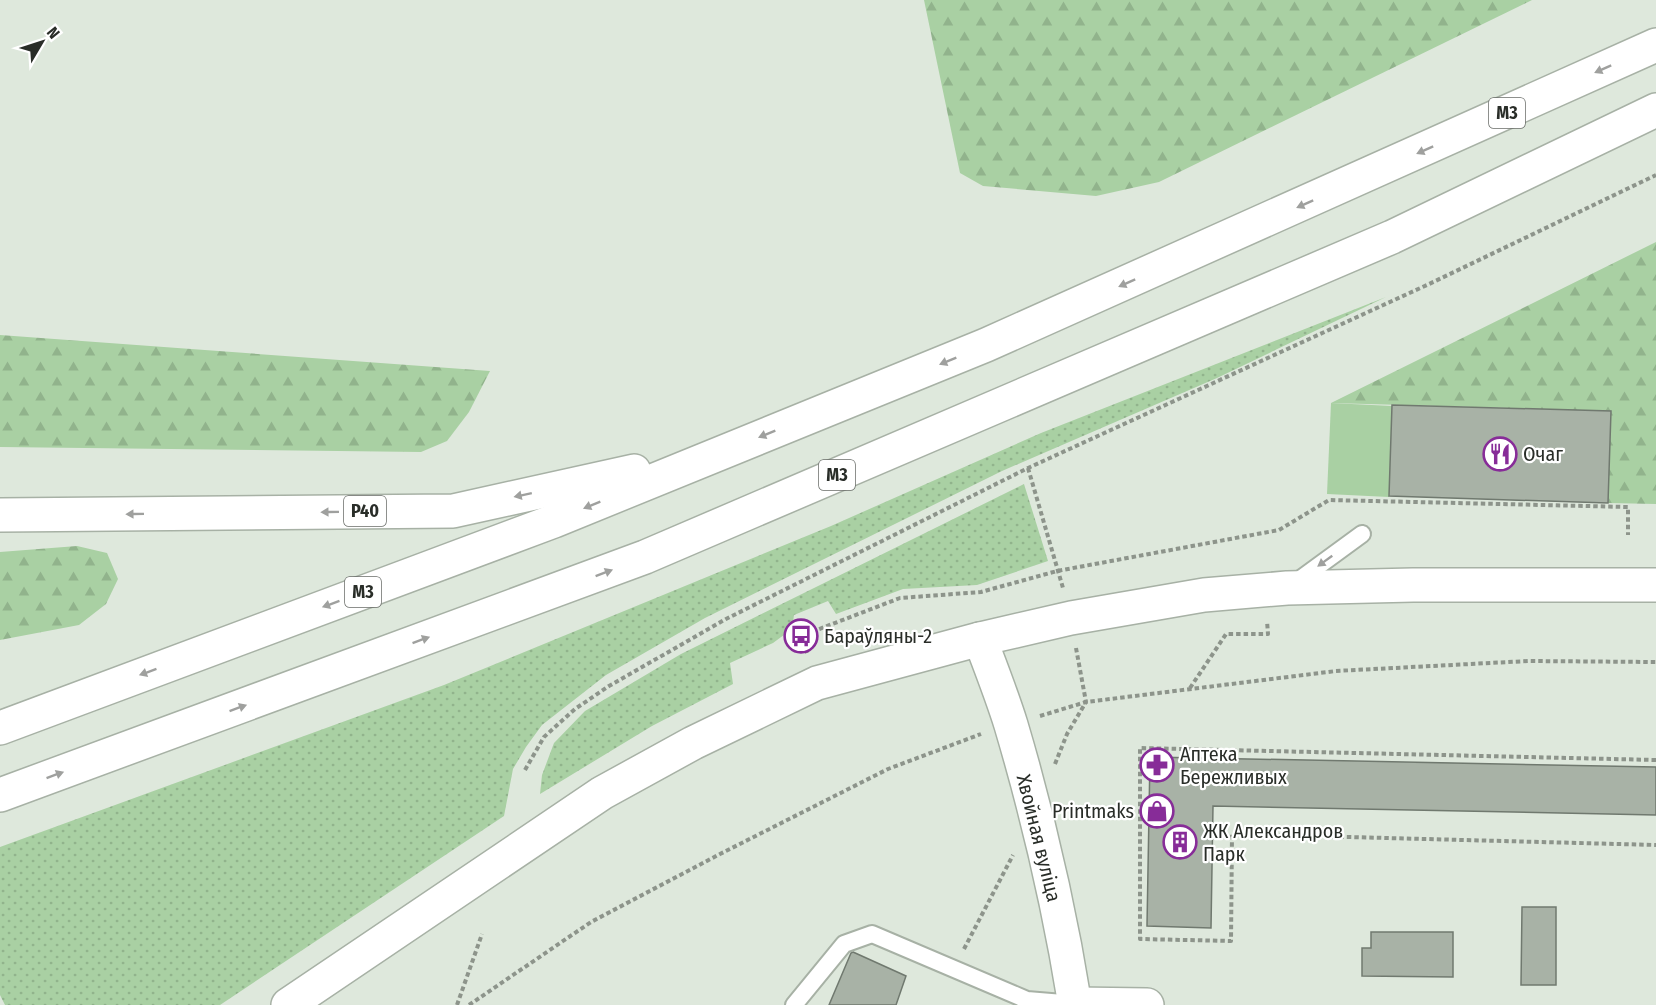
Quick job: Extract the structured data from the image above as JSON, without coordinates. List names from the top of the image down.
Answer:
{
  "streets": {
    "main road": ["М3", "Р40", "Хвойная вуліца"]
  },
  "crossings": [
    ["М3", "Р40"]
  ],
  "places": {
    "restaurant": ["Очаг"],
    "bus stop": ["Бараўляны-2"],
    "pharmacy": ["Аптека Бережливых"],
    "shop": ["Printmaks"],
    "building": ["ЖК Александров Парк"]
  },
  "north": "top right"
}
